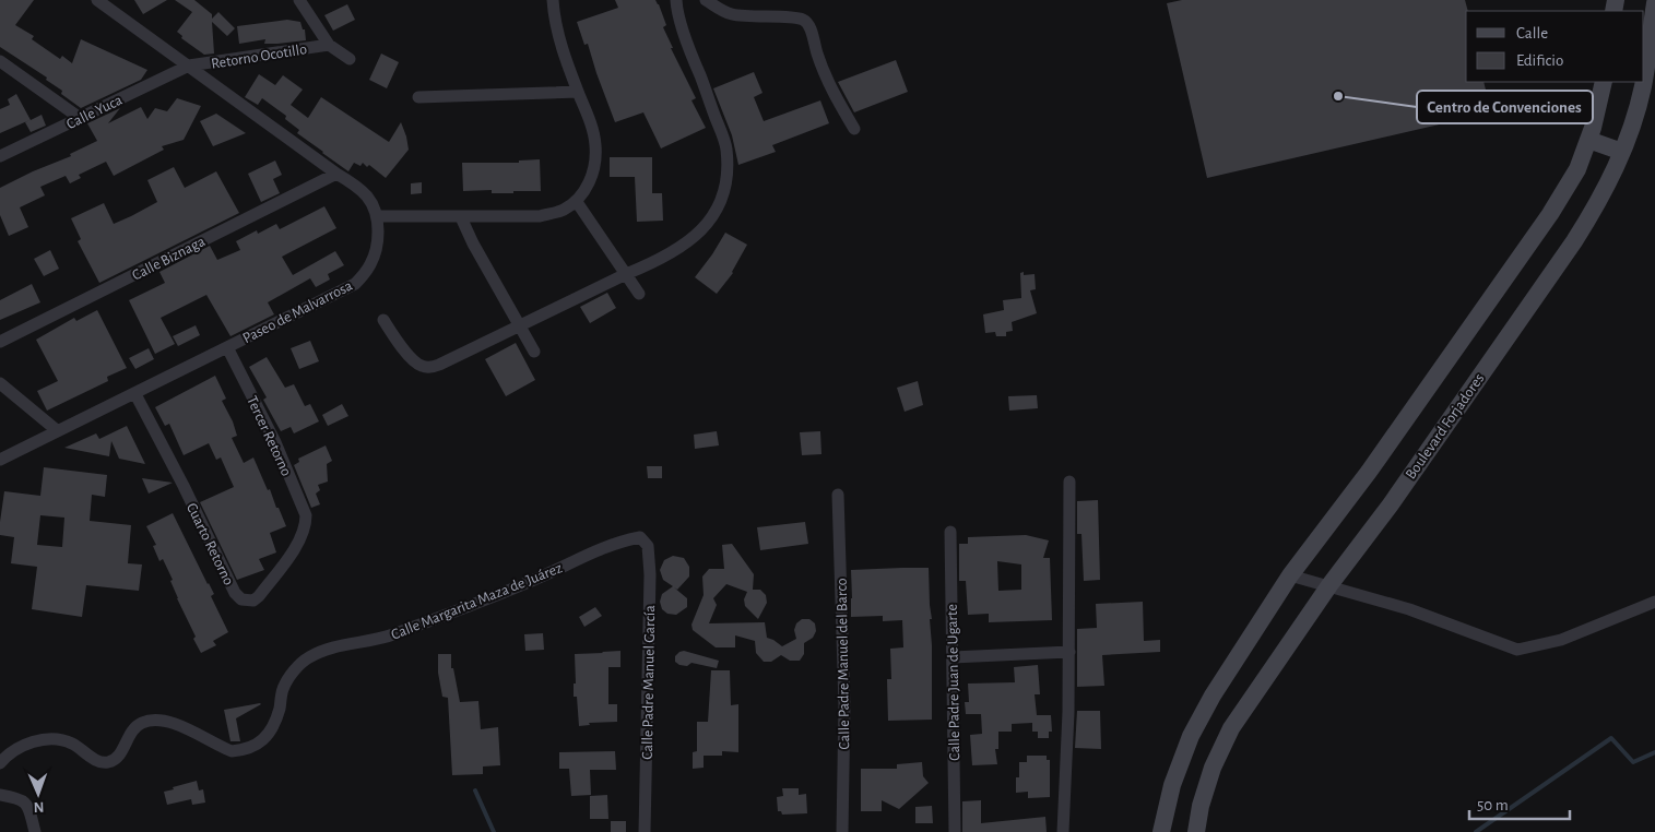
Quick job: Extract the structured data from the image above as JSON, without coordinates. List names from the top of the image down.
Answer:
{
  "streets": {
    "main road": ["Boulevard Forjadores"],
    "street": [
      "Retorno Ocotillo",
      "Calle Yuca",
      "Calle Biznaga",
      "Paseo de Malvarrosa",
      "Tercer Retorno",
      "Cuarto Retorno",
      "Calle Margarita Maza de Juárez",
      "Calle Padre Manuel del Barco",
      "Calle Padre Manuel García",
      "Calle Padre Juan de Ugarte"
    ]
  },
  "crossings": [
    ["Retorno Ocotillo", "Calle Yuca"],
    ["Paseo de Malvarrosa", "Tercer Retorno"],
    ["Paseo de Malvarrosa", "Cuarto Retorno"],
    ["Tercer Retorno", "Cuarto Retorno"],
    ["Calle Margarita Maza de Juárez", "Calle Padre Manuel García"]
  ],
  "places": ["Centro de Convenciones"],
  "legend": ["Calle", "Edificio"],
  "scale_bar": "50 m",
  "north": "bottom"
}
